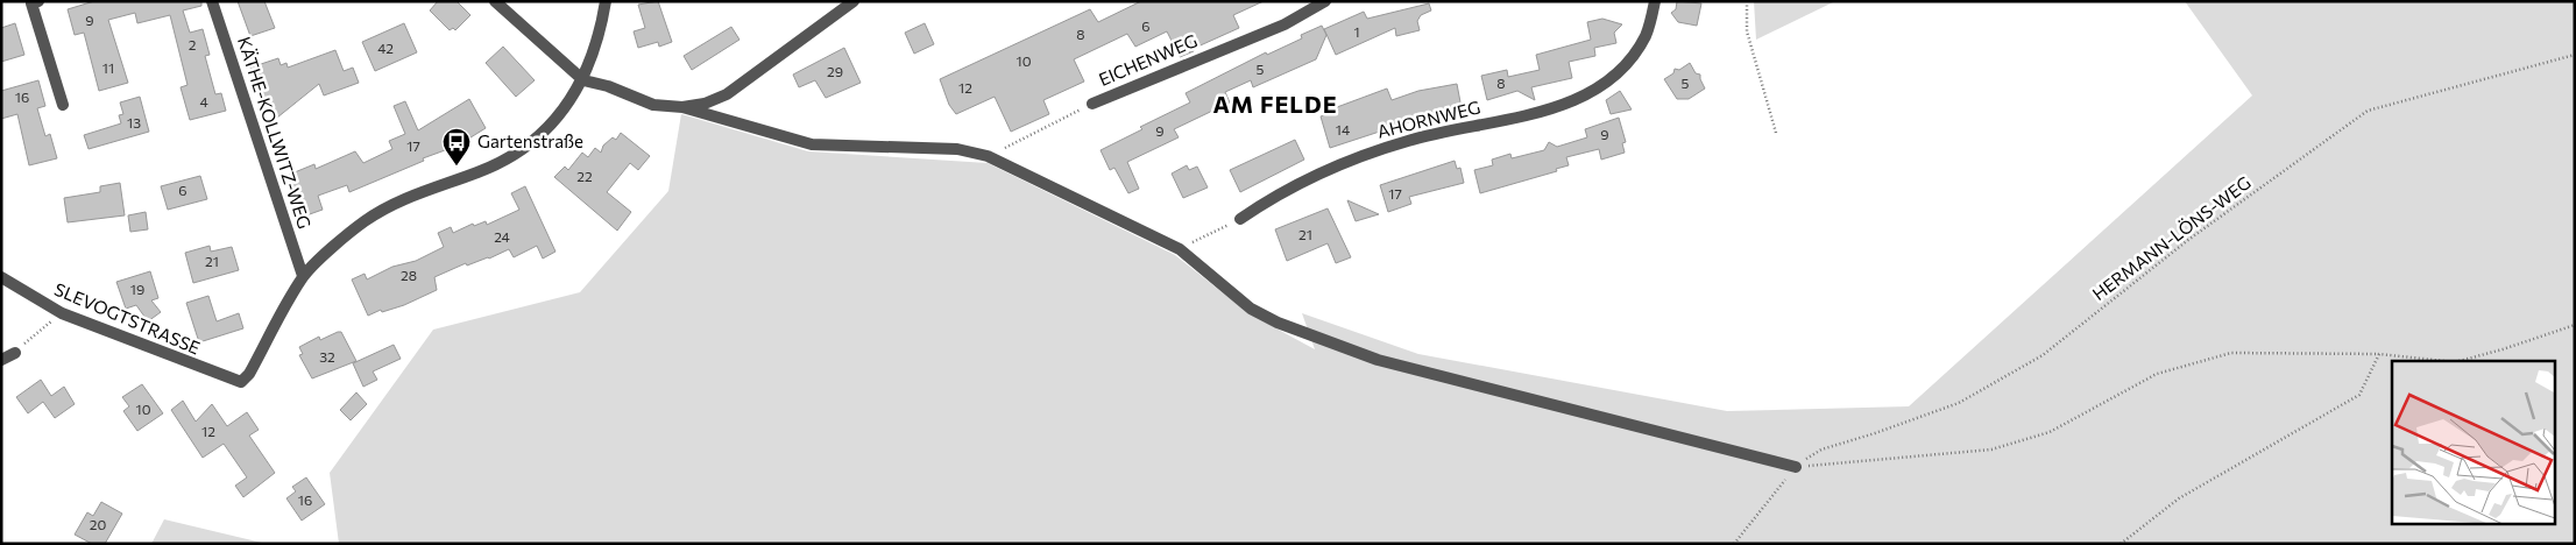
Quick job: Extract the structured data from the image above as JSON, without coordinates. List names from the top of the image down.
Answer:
{
  "streets": {
    "street": [
      "EICHENWEG",
      "AHORNWEG",
      "KÄTHE-KOLLWITZ-WEG",
      "SLEVOGTSTRASSE"
    ],
    "path": ["HERMANN-LÖNS-WEG"]
  },
  "crossings": [
    ["KÄTHE-KOLLWITZ-WEG", "SLEVOGTSTRASSE"]
  ],
  "districts": ["AM FELDE"],
  "places": {
    "bus stop": ["Gartenstraße"]
  },
  "house_numbers": [
    "9",
    "6",
    "1",
    "8",
    "2",
    "42",
    "10",
    "11",
    "5",
    "29",
    "8",
    "5",
    "12",
    "16",
    "4",
    "13",
    "14",
    "9",
    "9",
    "17",
    "22",
    "6",
    "17",
    "21",
    "24",
    "21",
    "28",
    "19",
    "32",
    "10",
    "12",
    "16",
    "20"
  ]
}
